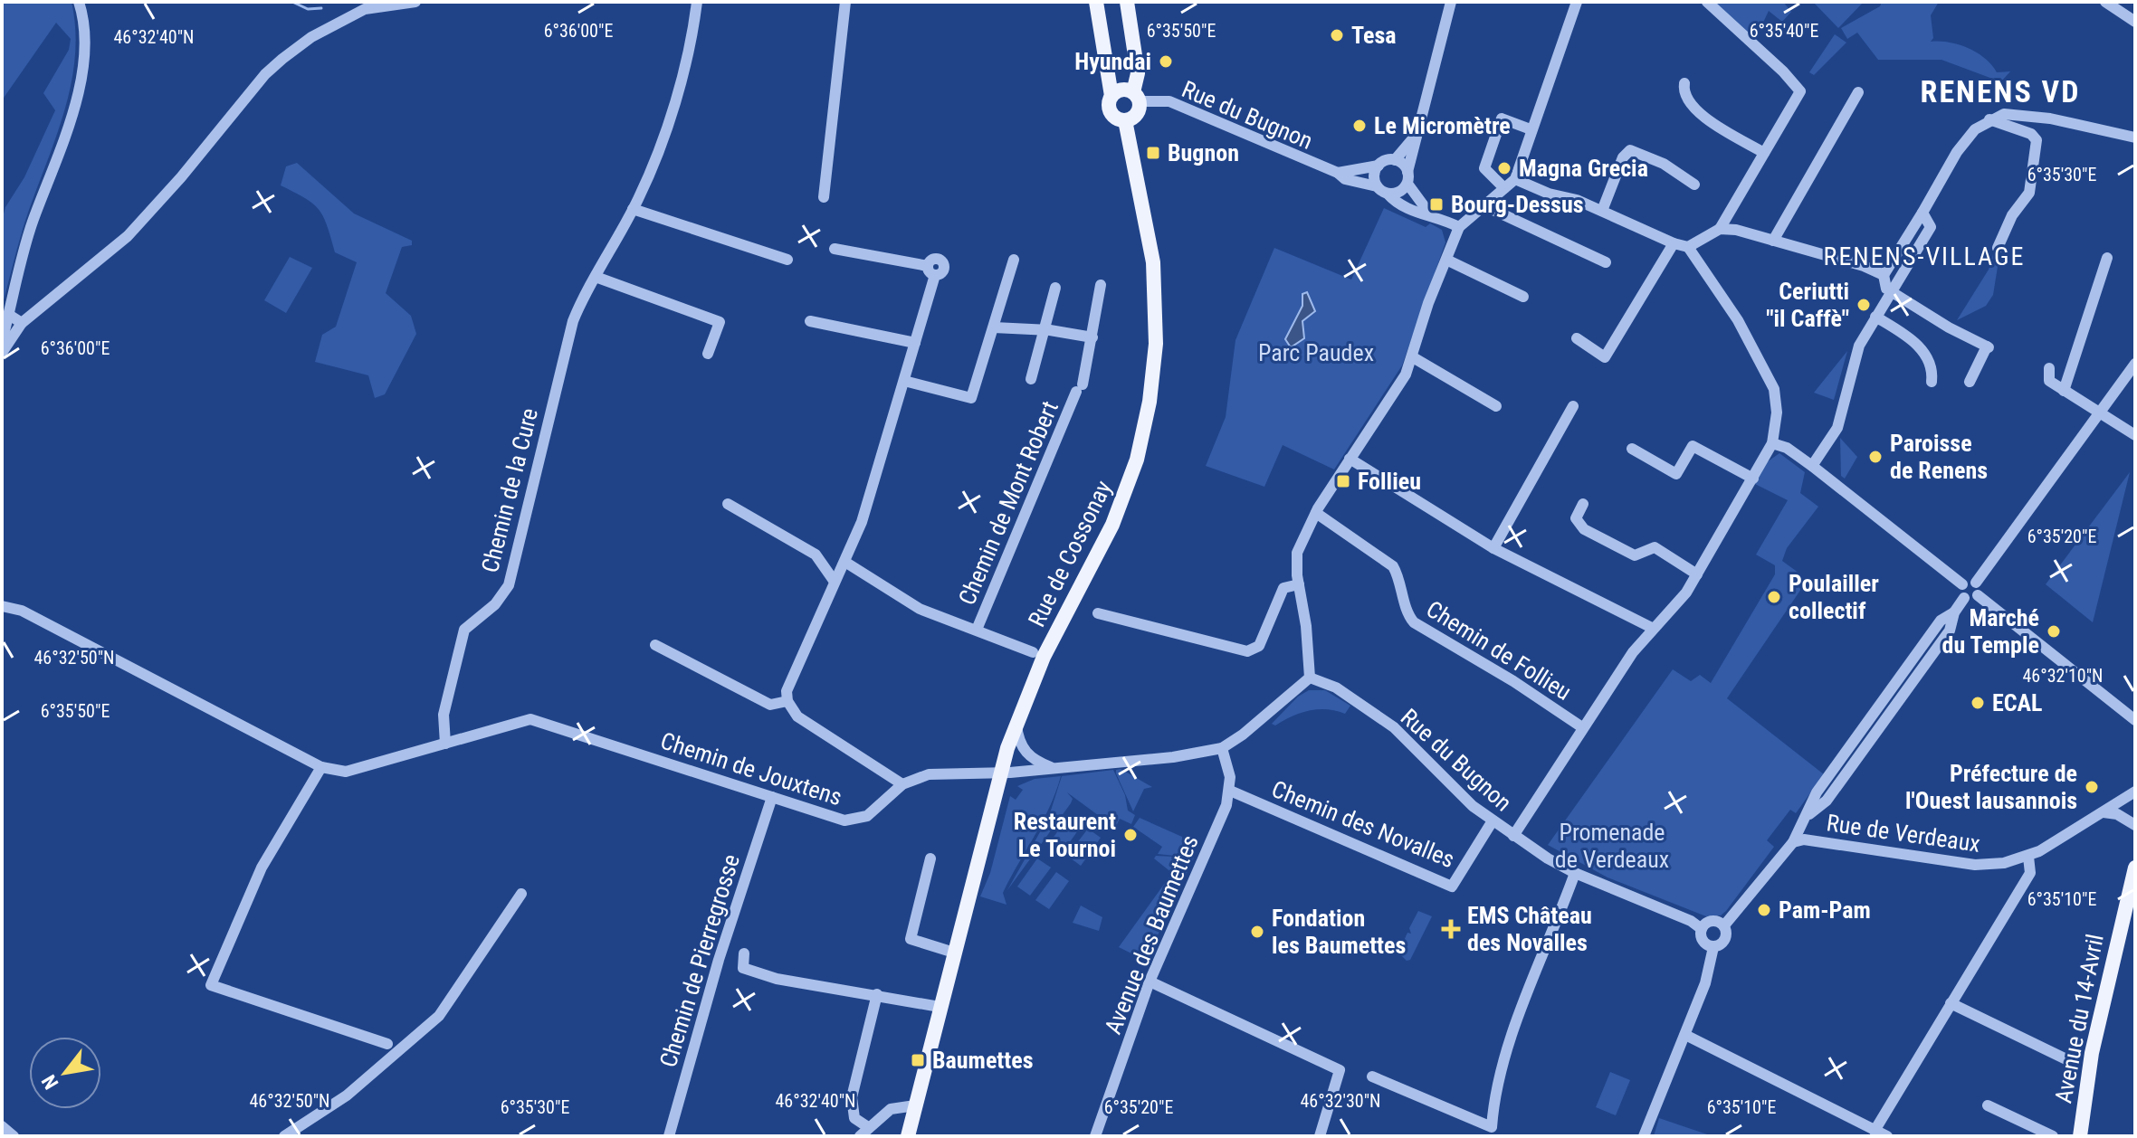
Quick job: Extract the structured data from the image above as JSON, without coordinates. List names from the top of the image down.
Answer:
{
  "streets": {
    "main road": ["Rue de Cossonay", "Avenue du 14-Avril"],
    "street": [
      "Rue du Bugnon",
      "Chemin de la Cure",
      "Chemin de Mont Robert",
      "Chemin de Follieu",
      "Chemin de Jouxtens",
      "Chemin des Novalles",
      "Rue de Verdeaux",
      "Avenue des Baumettes",
      "Chemin de Pierregrosse"
    ]
  },
  "crossings": [
    ["Rue du Bugnon", "Rue de Cossonay"],
    ["Rue du Bugnon", "Chemin de Jouxtens"],
    ["Rue du Bugnon", "Chemin des Novalles"],
    ["Rue du Bugnon", "Rue de Verdeaux"],
    ["Chemin de la Cure", "Chemin de Jouxtens"],
    ["Rue de Cossonay", "Chemin de Jouxtens"],
    ["Chemin de Jouxtens", "Avenue des Baumettes"],
    ["Chemin de Jouxtens", "Chemin de Pierregrosse"],
    ["Chemin des Novalles", "Avenue des Baumettes"]
  ],
  "districts": ["RENENS VD", "RENENS-VILLAGE"],
  "parks": ["Parc Paudex", "Promenade de Verdeaux"],
  "places": {
    "other": [
      "Tesa",
      "Hyundai",
      "Le Micromètre",
      "Magna Grecia",
      "Ceriutti \"il Caffè\"",
      "Paroisse de Renens",
      "Poulailler collectif",
      "Marché du Temple",
      "ECAL",
      "Préfecture de l'Ouest lausannois",
      "Restaurent Le Tournoi",
      "Pam-Pam",
      "Fondation les Baumettes"
    ],
    "transit": [
      "Bugnon",
      "Bourg-Dessus",
      "Follieu",
      "Baumettes"
    ],
    "health": ["EMS Château des Novalles"]
  },
  "north": "bottom left",
  "coordinates": [
    "6°36'00\"E",
    "6°35'40\"E",
    "6°35'50\"E",
    "46°32'40\"N",
    "6°35'30\"E",
    "6°35'20\"E",
    "46°32'50\"N",
    "46°32'10\"N",
    "6°35'10\"E",
    "46°32'30\"N"
  ]
}
